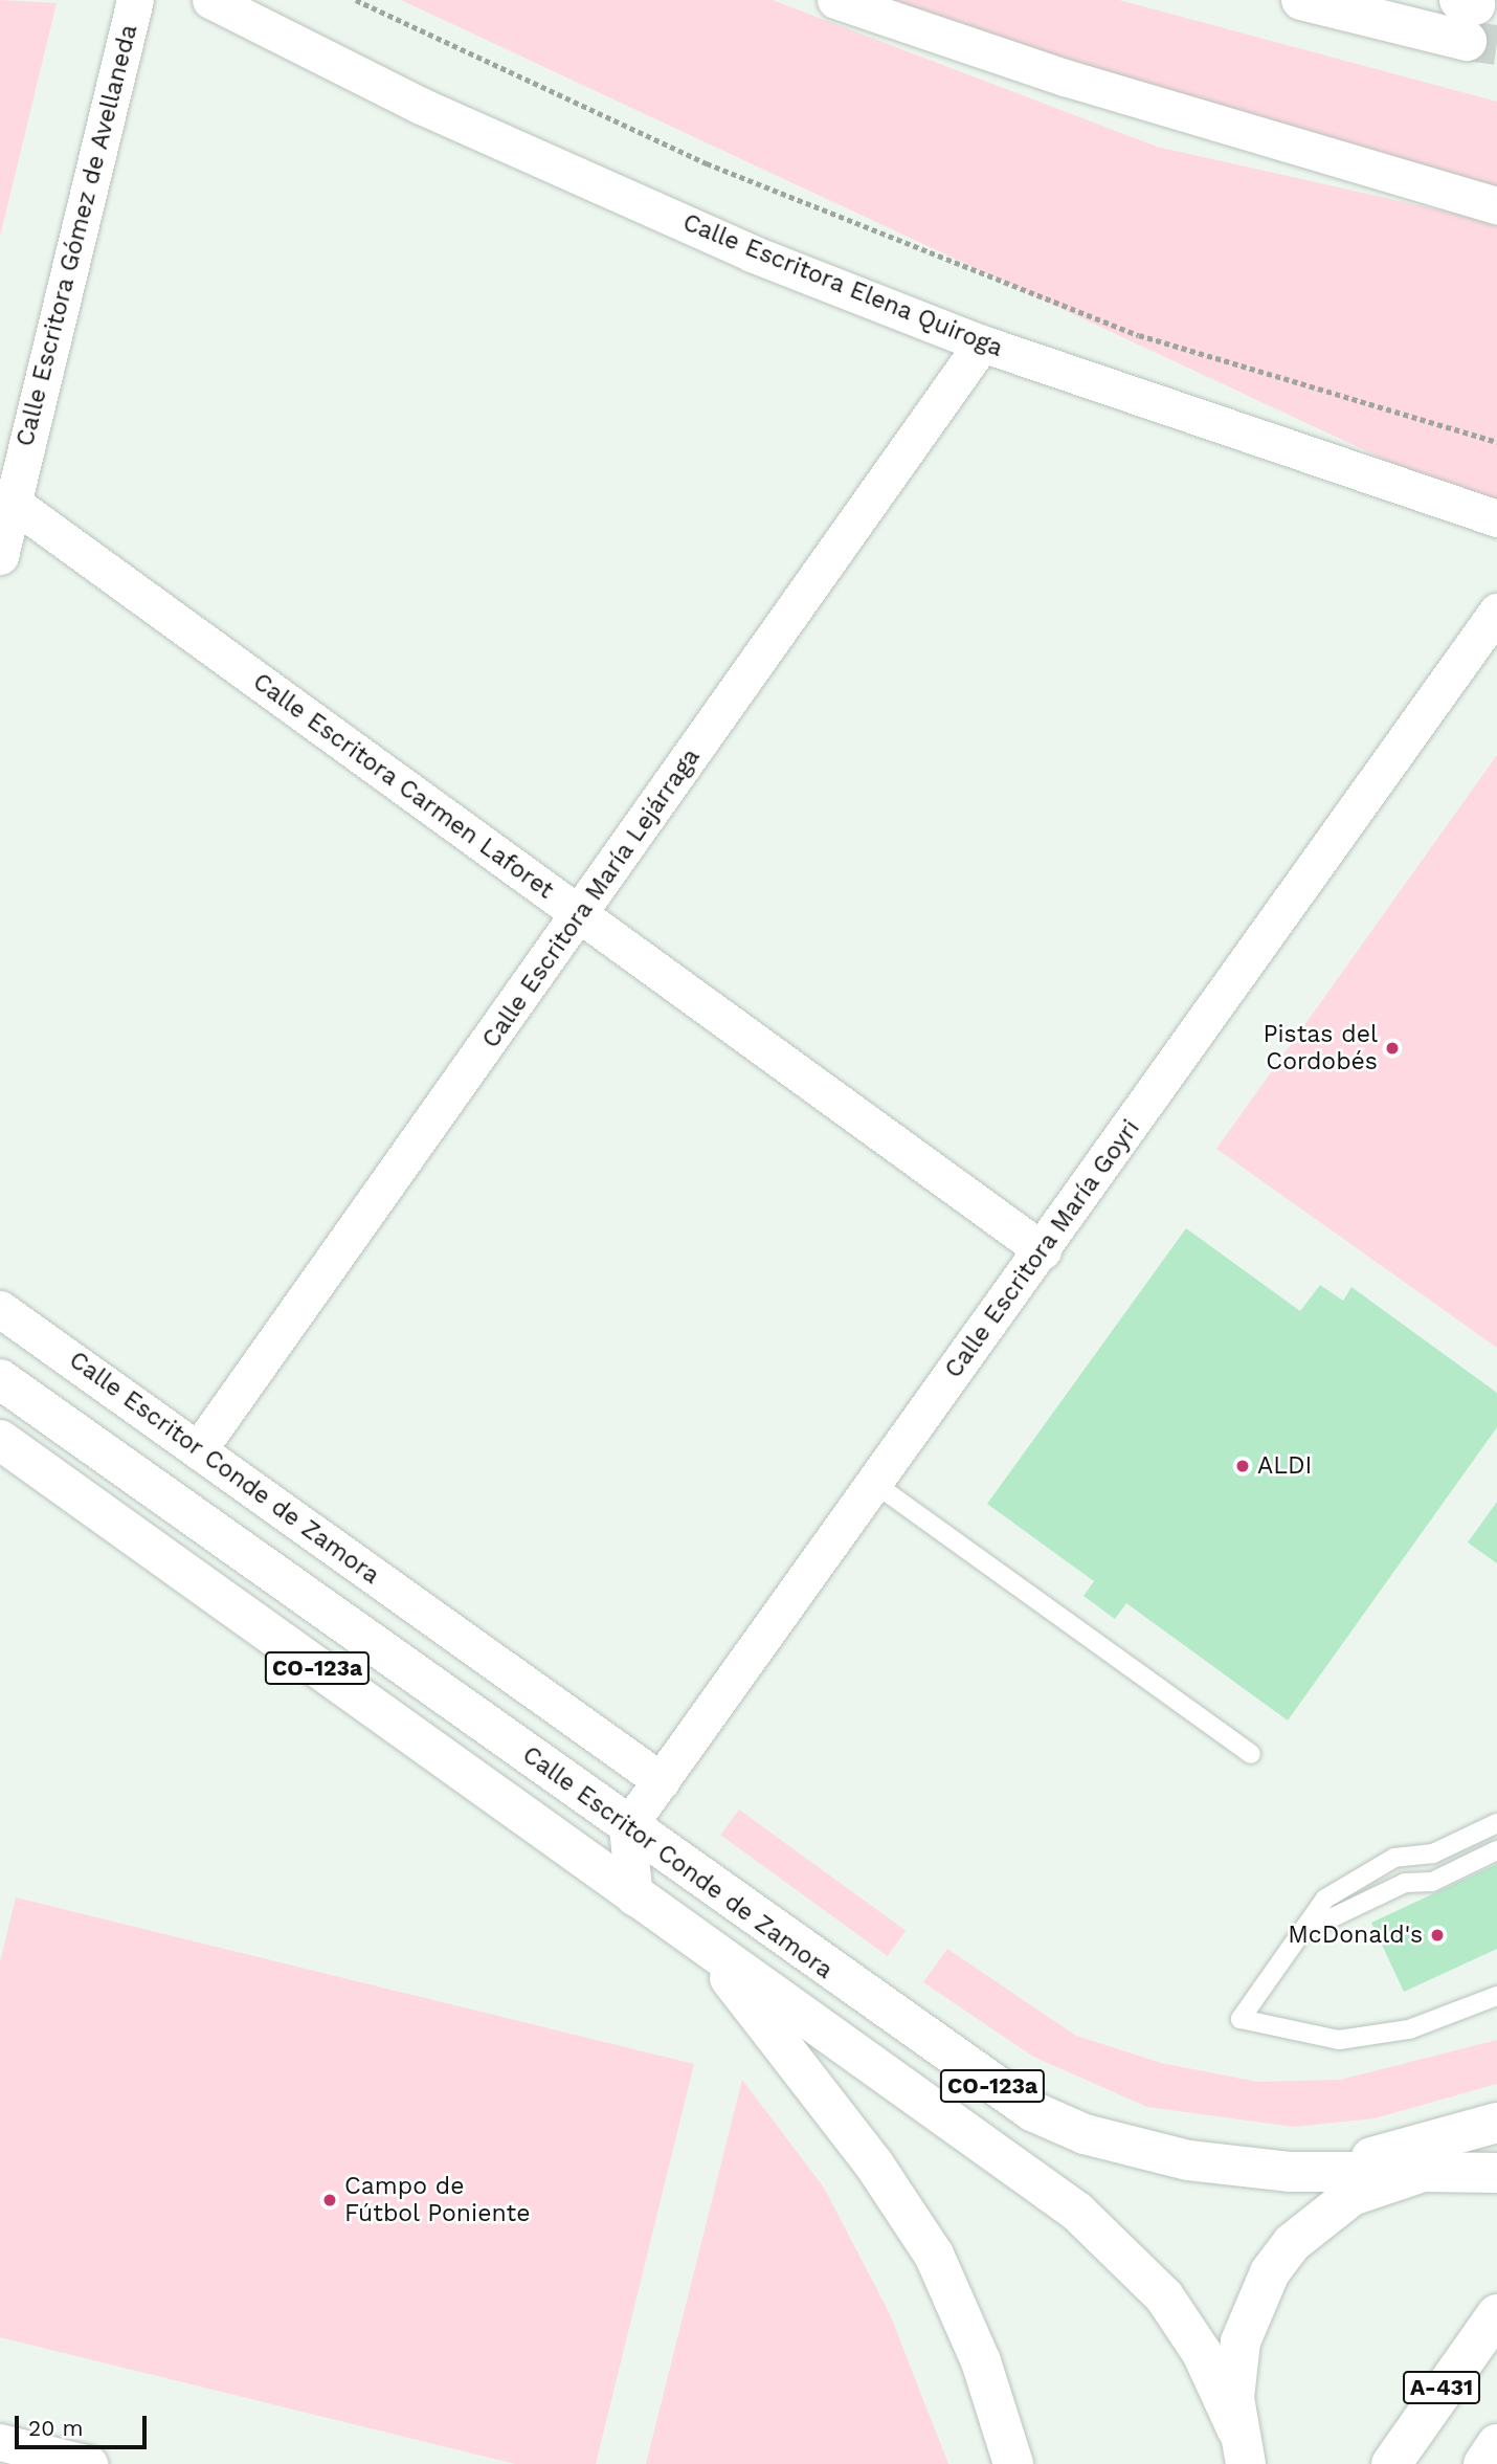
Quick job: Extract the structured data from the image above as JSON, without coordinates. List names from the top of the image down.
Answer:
{
  "streets": {
    "main road": ["Calle Escritor Conde de Zamora", "CO-123a", "A-431"],
    "street": [
      "Calle Escritora Gómez de Avellaneda",
      "Calle Escritora Elena Quiroga",
      "Calle Escritora Carmen Laforet",
      "Calle Escritora María Lejárraga",
      "Calle Escritora María Goyri"
    ]
  },
  "crossings": [
    ["Calle Escritora Gómez de Avellaneda", "Calle Escritora Carmen Laforet"],
    ["Calle Escritora Elena Quiroga", "Calle Escritora María Lejárraga"],
    ["Calle Escritora Carmen Laforet", "Calle Escritora María Lejárraga"],
    ["Calle Escritora Carmen Laforet", "Calle Escritora María Goyri"],
    ["Calle Escritora María Lejárraga", "Calle Escritor Conde de Zamora"],
    ["Calle Escritora María Goyri", "Calle Escritor Conde de Zamora"]
  ],
  "places": [
    "Pistas del Cordobés",
    "ALDI",
    "McDonald's",
    "Campo de Fútbol Poniente"
  ],
  "scale_bar": "20 m"
}
